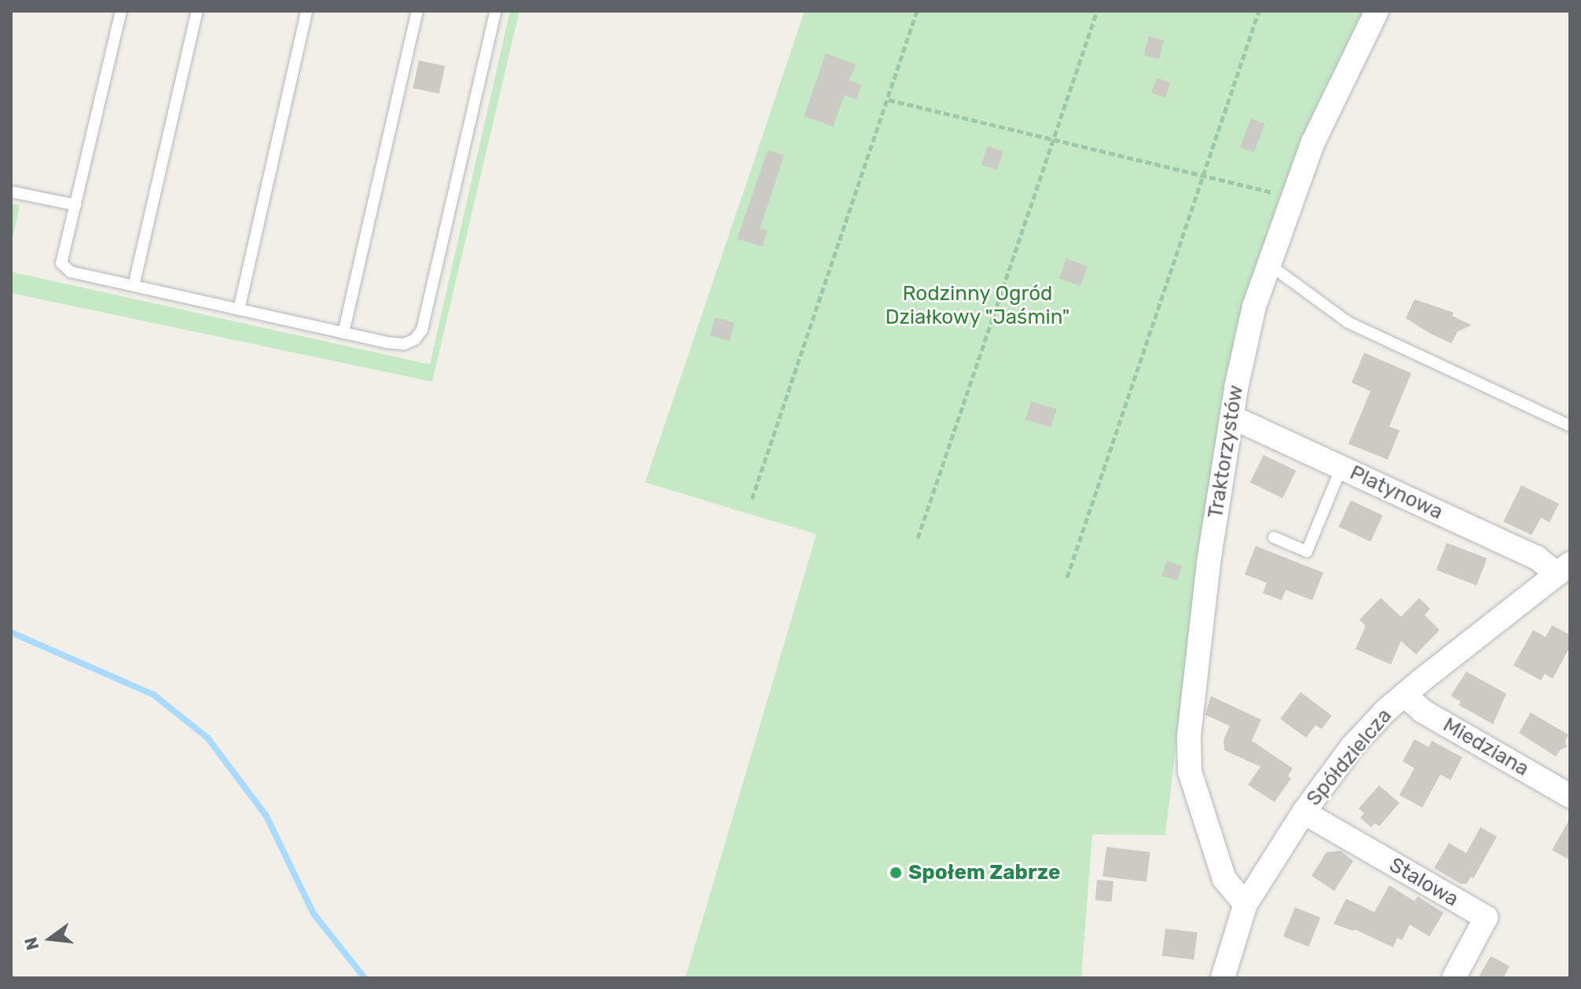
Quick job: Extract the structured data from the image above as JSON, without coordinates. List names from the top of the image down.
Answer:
{
  "streets": {
    "street": [
      "Traktorzystów",
      "Platynowa",
      "Miedziana",
      "Spółdzielcza",
      "Stalowa"
    ]
  },
  "crossings": [
    ["Traktorzystów", "Platynowa"],
    ["Traktorzystów", "Spółdzielcza"],
    ["Platynowa", "Spółdzielcza"],
    ["Miedziana", "Spółdzielcza"],
    ["Spółdzielcza", "Stalowa"]
  ],
  "parks": ["Rodzinny Ogród Działkowy \"Jaśmin\""],
  "places": ["Społem Zabrze"],
  "north": "left"
}
